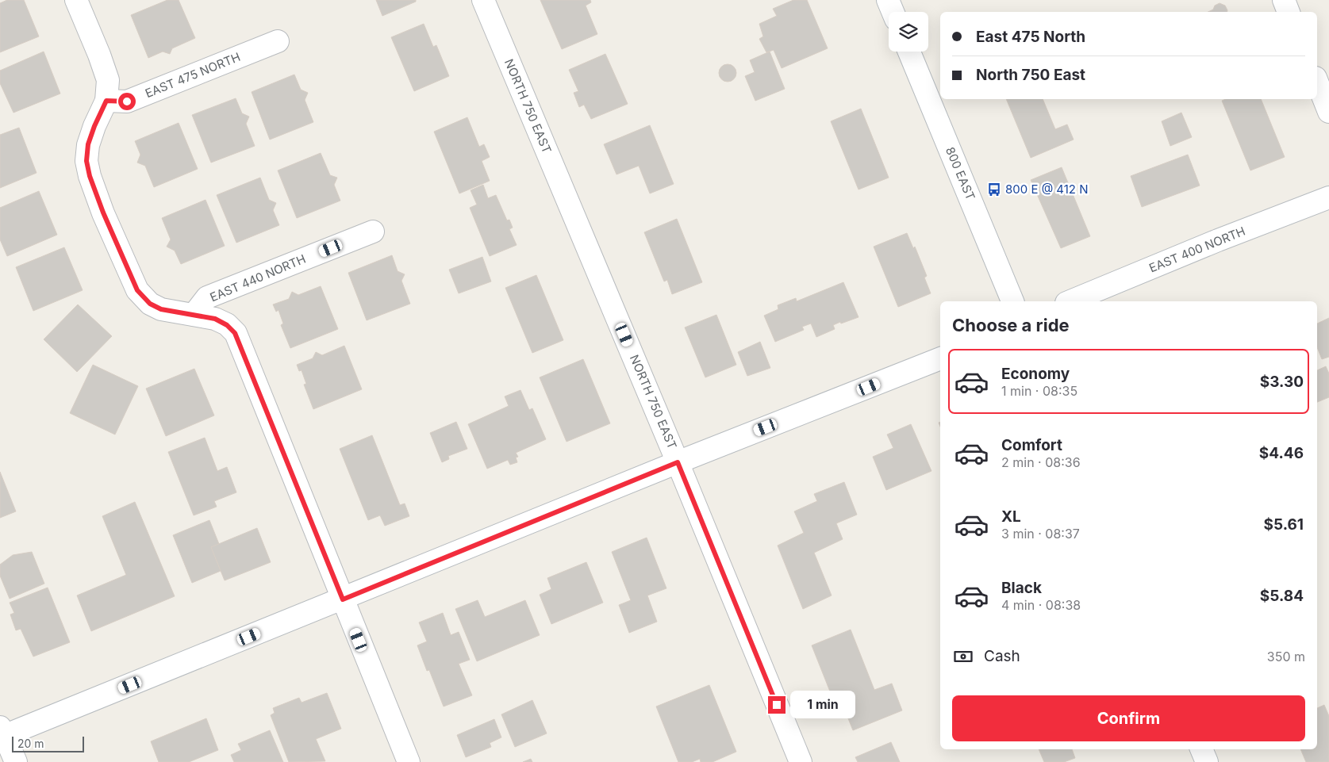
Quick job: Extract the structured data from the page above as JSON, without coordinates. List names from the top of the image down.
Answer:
{
  "streets": {
    "street": [
      "EAST 475 NORTH",
      "NORTH 750 EAST",
      "800 EAST",
      "EAST 400 NORTH",
      "EAST 440 NORTH"
    ]
  },
  "places": {
    "bus stop": ["800 E @ 412 N"]
  },
  "scale_bar": "20 m",
  "page": {
    "banner": ["East 475 North", "North 750 East"],
    "heading": "Choose a ride",
    "list": [
      {
        "name": "Economy",
        "note": "1 min · 08:35",
        "value": "$3.30"
      },
      {
        "name": "Comfort",
        "note": "2 min · 08:36",
        "value": "$4.46"
      },
      {
        "name": "XL",
        "note": "3 min · 08:37",
        "value": "$5.61"
      },
      {
        "name": "Black",
        "note": "4 min · 08:38",
        "value": "$5.84"
      }
    ],
    "pay": ["Cash", "350 m"],
    "buttons": "Confirm",
    "bubble": "1 min",
    "scale": "20 m"
  }
}
